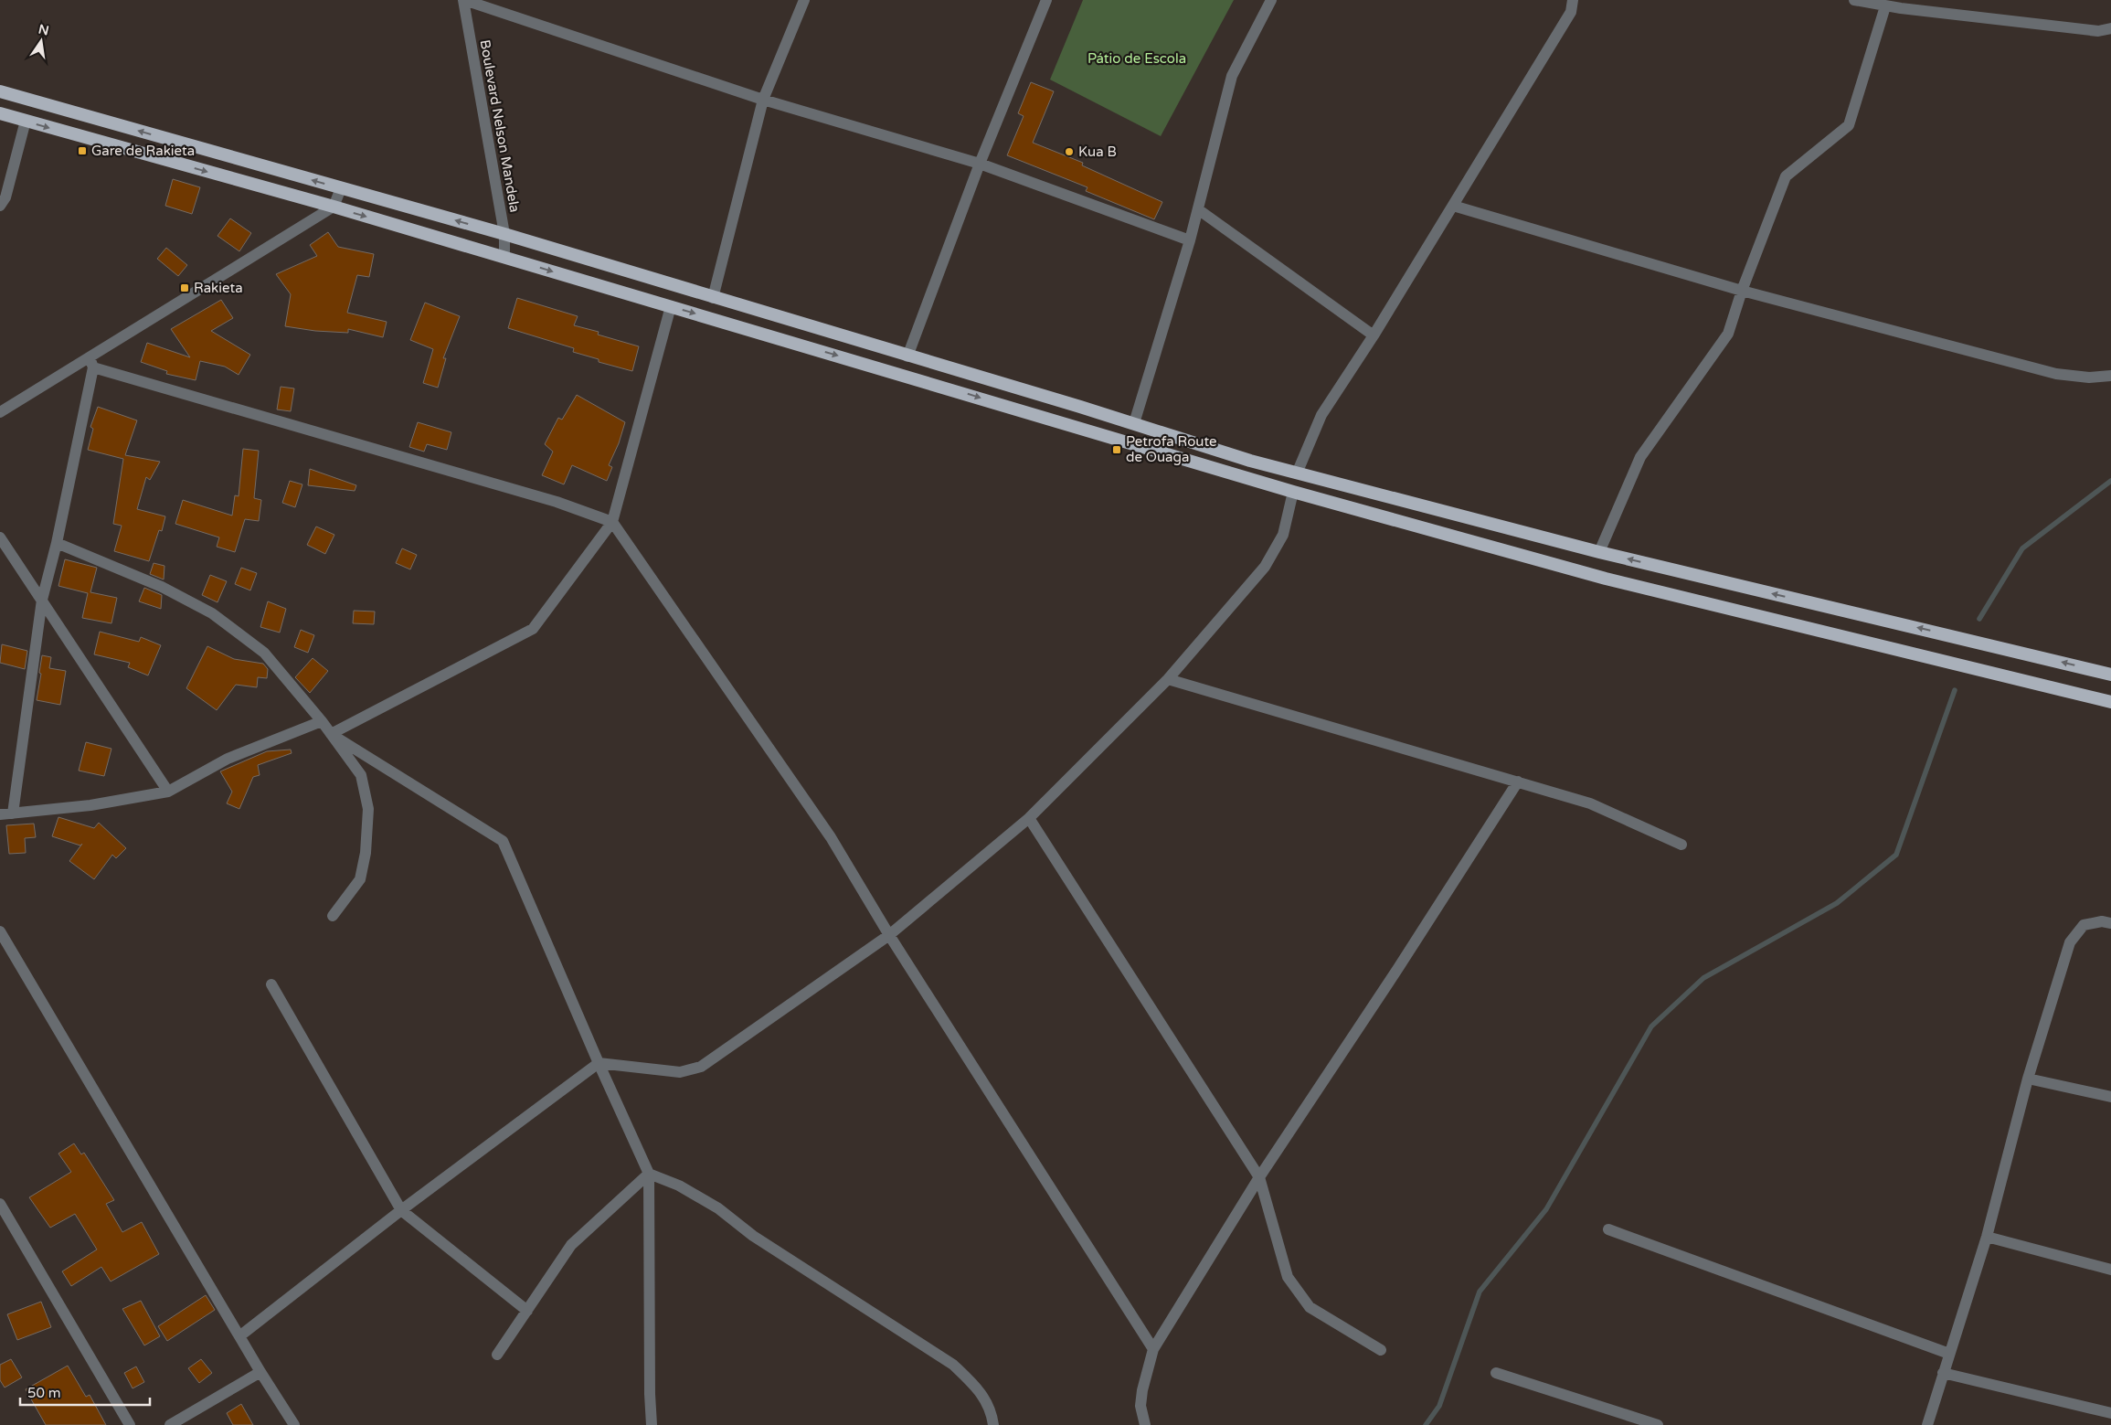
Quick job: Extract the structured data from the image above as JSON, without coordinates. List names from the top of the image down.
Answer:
{
  "streets": {
    "street": ["Boulevard Nelson Mandela"]
  },
  "parks": ["Pátio de Escola"],
  "places": {
    "transit": ["Gare de Rakieta", "Rakieta", "Petrofa Route de Ouaga"],
    "other": ["Kua B"]
  },
  "scale_bar": "50 m",
  "north": "top"
}
